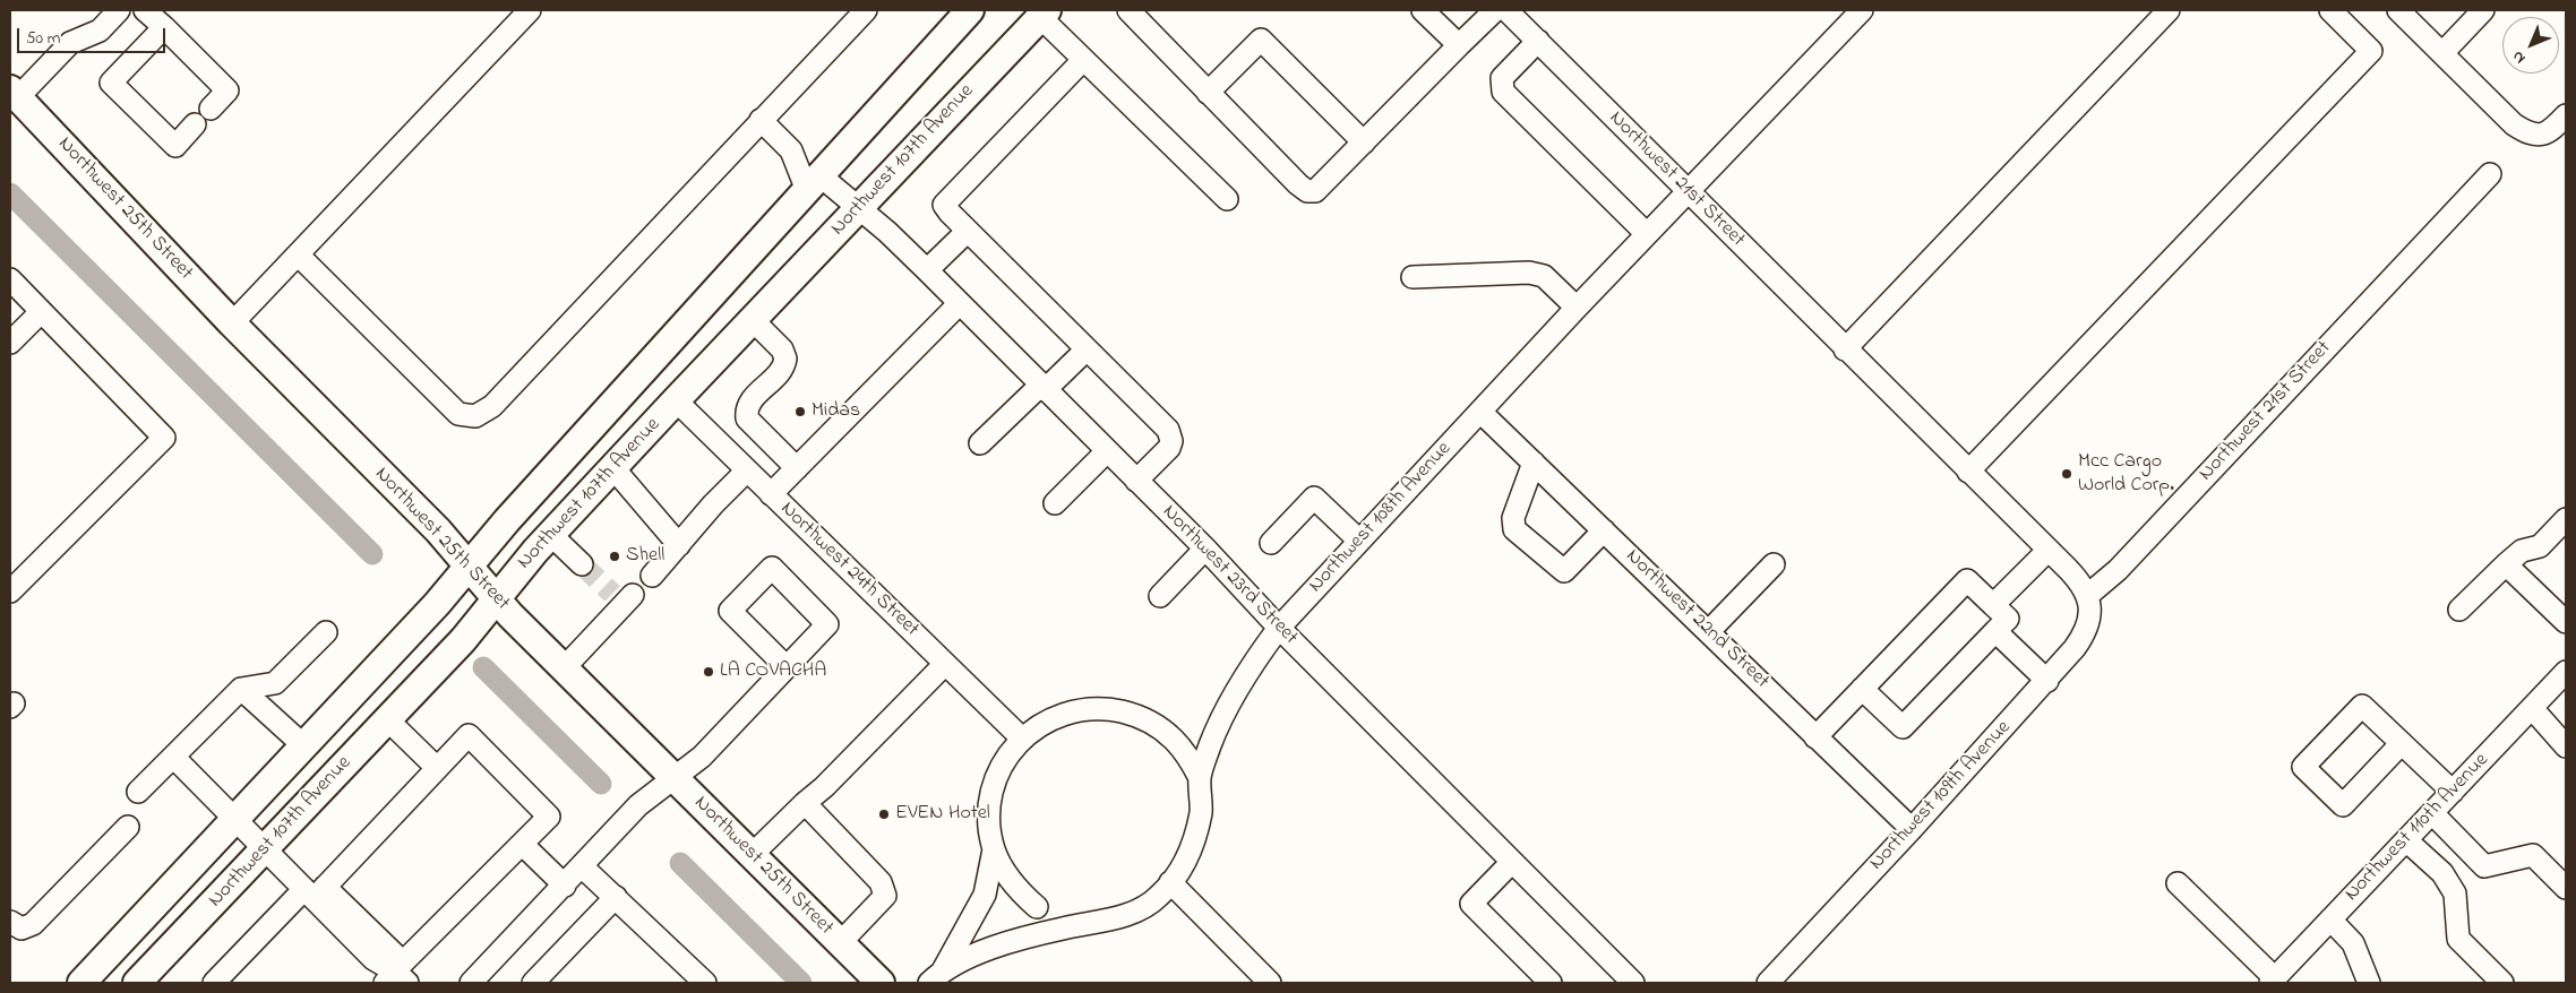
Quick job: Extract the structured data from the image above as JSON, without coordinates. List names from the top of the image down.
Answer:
{
  "streets": {
    "main road": ["Northwest 107th Avenue", "Northwest 25th Street"],
    "street": [
      "Northwest 21st Street",
      "Northwest 108th Avenue",
      "Northwest 24th Street",
      "Northwest 23rd Street",
      "Northwest 22nd Street",
      "Northwest 109th Avenue",
      "Northwest 110th Avenue"
    ]
  },
  "crossings": [
    ["Northwest 107th Avenue", "Northwest 25th Street"],
    ["Northwest 107th Avenue", "Northwest 24th Street"],
    ["Northwest 107th Avenue", "Northwest 23rd Street"],
    ["Northwest 21st Street", "Northwest 108th Avenue"],
    ["Northwest 21st Street", "Northwest 109th Avenue"],
    ["Northwest 108th Avenue", "Northwest 23rd Street"],
    ["Northwest 108th Avenue", "Northwest 22nd Street"],
    ["Northwest 22nd Street", "Northwest 109th Avenue"]
  ],
  "places": [
    "Midas",
    "Mcc Cargo World Corp.",
    "Shell",
    "LA COVACHA",
    "EVEN Hotel"
  ],
  "scale_bar": "50 m",
  "north": "bottom left"
}
